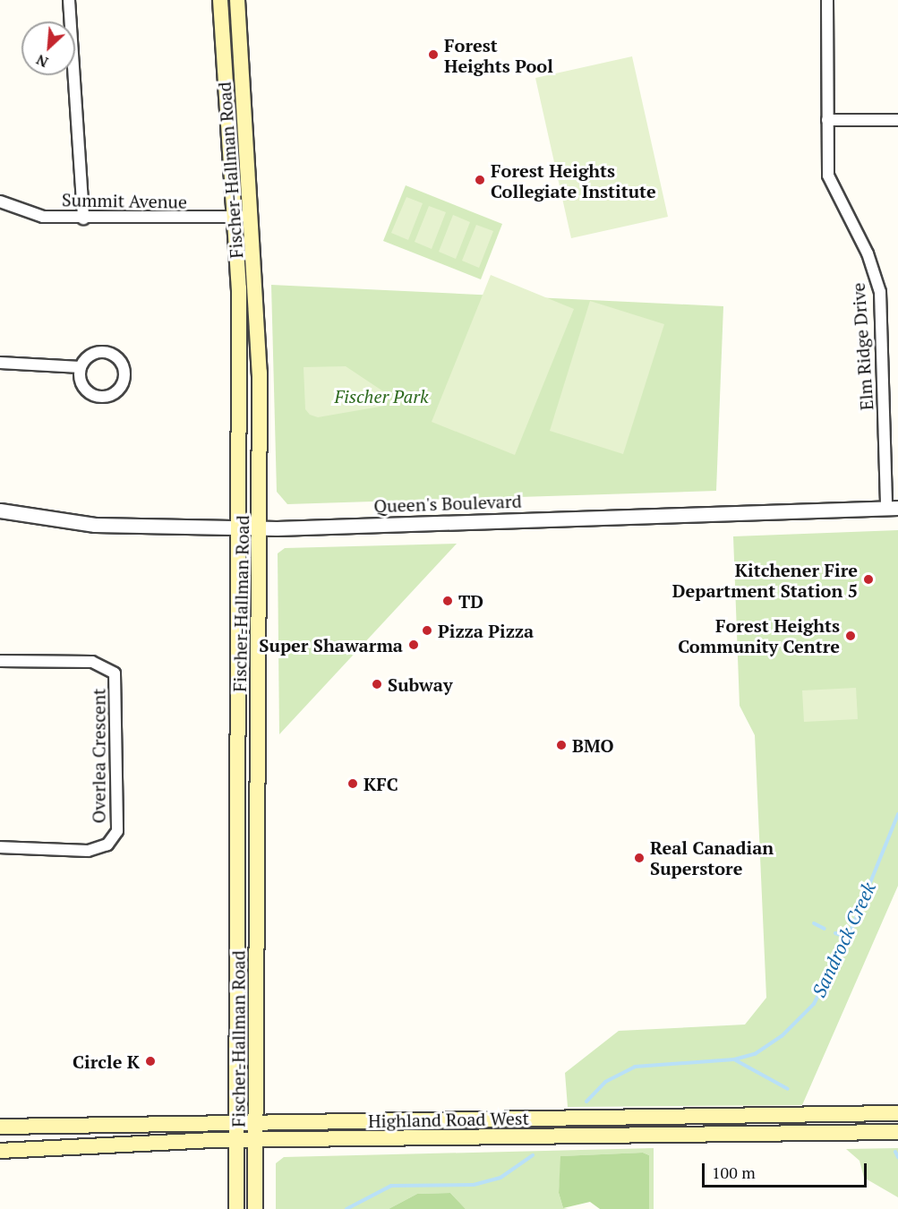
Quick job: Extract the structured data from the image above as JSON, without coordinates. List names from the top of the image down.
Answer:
{
  "streets": {
    "main road": ["Fischer-Hallman Road", "Highland Road West"],
    "street": [
      "Summit Avenue",
      "Elm Ridge Drive",
      "Queen's Boulevard",
      "Overlea Crescent"
    ]
  },
  "crossings": [
    ["Fischer-Hallman Road", "Summit Avenue"],
    ["Fischer-Hallman Road", "Queen's Boulevard"],
    ["Fischer-Hallman Road", "Highland Road West"],
    ["Elm Ridge Drive", "Queen's Boulevard"]
  ],
  "water": ["Sandrock Creek"],
  "parks": ["Fischer Park"],
  "places": [
    "Forest Heights Pool",
    "Forest Heights Collegiate Institute",
    "Kitchener Fire Department Station 5",
    "TD",
    "Pizza Pizza",
    "Forest Heights Community Centre",
    "Super Shawarma",
    "Subway",
    "BMO",
    "KFC",
    "Real Canadian Superstore",
    "Circle K"
  ],
  "scale_bar": "100 m",
  "north": "bottom left"
}
